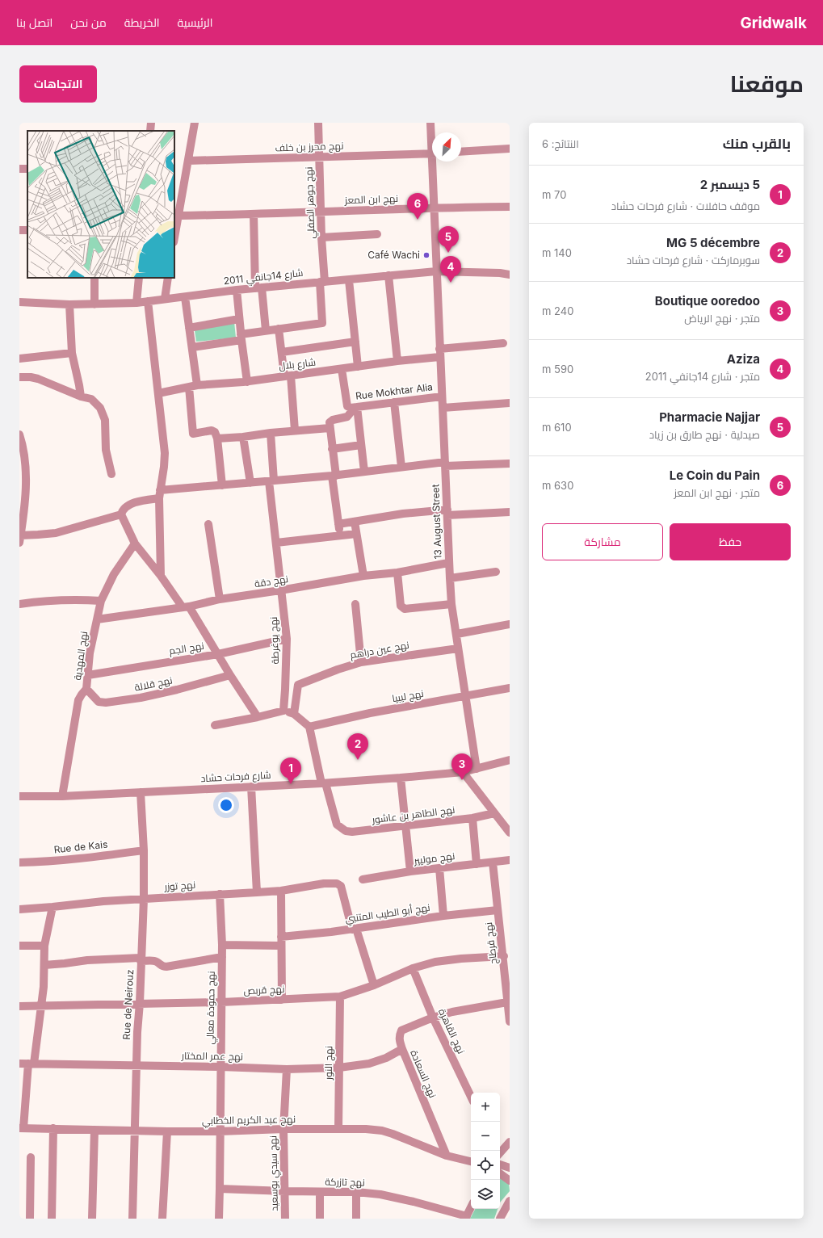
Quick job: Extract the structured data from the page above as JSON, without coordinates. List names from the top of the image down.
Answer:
{
  "streets": {
    "street": [
      "نهج محرز بن خلف",
      "نهج ابن المعز",
      "نهج جوهر الصقلي",
      "شارع 14جانفي 2011",
      "شارع بلال",
      "Rue Mokhtar Alia",
      "13 August Street",
      "نهج دقة",
      "نهج يوغرطة",
      "نهج الجم",
      "نهج عين دراهم",
      "نهج المهدية",
      "نهج قلالة",
      "نهج ليبيا",
      "شارع فرحات حشاد",
      "نهج الطاهر بن عاشور",
      "Rue de Kais",
      "نهج موليير",
      "نهج توزر",
      "نهج أبو الطيب المتنبي",
      "نهج قرطاج",
      "نهج قربص",
      "Rue de Neirouz",
      "نهج حمودة معالي",
      "نهج القاهرة",
      "نهج عمر المختار",
      "نهج النور",
      "نهج السعادة",
      "نهج عبد الكريم الخطابي",
      "نهج سيدي بوسعيد",
      "نهج تازركة"
    ]
  },
  "crossings": [
    ["نهج محرز بن خلف", "نهج جوهر الصقلي"],
    ["نهج ابن المعز", "نهج جوهر الصقلي"],
    ["نهج ابن المعز", "13 August Street"],
    ["نهج جوهر الصقلي", "شارع 14جانفي 2011"],
    ["شارع 14جانفي 2011", "13 August Street"],
    ["شارع بلال", "Rue Mokhtar Alia"],
    ["شارع بلال", "13 August Street"],
    ["Rue Mokhtar Alia", "13 August Street"],
    ["13 August Street", "نهج دقة"],
    ["13 August Street", "نهج عين دراهم"],
    ["13 August Street", "نهج ليبيا"],
    ["13 August Street", "شارع فرحات حشاد"],
    ["نهج دقة", "نهج يوغرطة"],
    ["نهج دقة", "نهج المهدية"],
    ["نهج يوغرطة", "نهج الجم"],
    ["نهج يوغرطة", "نهج عين دراهم"],
    ["نهج الجم", "نهج المهدية"],
    ["نهج المهدية", "نهج قلالة"],
    ["نهج المهدية", "شارع فرحات حشاد"],
    ["شارع فرحات حشاد", "نهج الطاهر بن عاشور"],
    ["شارع فرحات حشاد", "Rue de Neirouz"],
    ["Rue de Kais", "Rue de Neirouz"],
    ["نهج موليير", "نهج قرطاج"],
    ["نهج توزر", "نهج أبو الطيب المتنبي"],
    ["نهج توزر", "Rue de Neirouz"],
    ["نهج توزر", "نهج حمودة معالي"],
    ["نهج أبو الطيب المتنبي", "نهج قرطاج"],
    ["نهج قرطاج", "نهج قربص"],
    ["نهج قربص", "Rue de Neirouz"],
    ["نهج قربص", "نهج حمودة معالي"],
    ["نهج قربص", "نهج القاهرة"],
    ["نهج قربص", "نهج النور"],
    ["Rue de Neirouz", "نهج عمر المختار"],
    ["Rue de Neirouz", "نهج عبد الكريم الخطابي"],
    ["نهج حمودة معالي", "نهج عمر المختار"],
    ["نهج حمودة معالي", "نهج عبد الكريم الخطابي"],
    ["نهج حمودة معالي", "نهج تازركة"],
    ["نهج القاهرة", "نهج السعادة"],
    ["نهج عمر المختار", "نهج النور"],
    ["نهج عمر المختار", "نهج السعادة"],
    ["نهج عمر المختار", "نهج سيدي بوسعيد"],
    ["نهج النور", "نهج عبد الكريم الخطابي"],
    ["نهج السعادة", "نهج عبد الكريم الخطابي"],
    ["نهج عبد الكريم الخطابي", "نهج سيدي بوسعيد"],
    ["نهج سيدي بوسعيد", "نهج تازركة"]
  ],
  "places": ["Café Wachi"],
  "north": "top right",
  "page": {
    "header": "Gridwalk",
    "nav": [
      "الرئيسية",
      "الخريطة",
      "من نحن",
      "اتصل بنا"
    ],
    "title": "موقعنا",
    "buttons": [
      "الاتجاهات",
      ["حفظ", "مشاركة"]
    ],
    "heading": ["بالقرب منك", "النتائج: 6"],
    "list": [
      {
        "mark": "1",
        "name": "5 ديسمبر 2",
        "note": "موقف حافلات · شارع فرحات حشاد",
        "value": "70 m"
      },
      {
        "mark": "2",
        "name": "MG 5 décembre",
        "note": "سوبرماركت · شارع فرحات حشاد",
        "value": "140 m"
      },
      {
        "mark": "3",
        "name": "Boutique ooredoo",
        "note": "متجر · نهج الرياض",
        "value": "240 m"
      },
      {
        "mark": "4",
        "name": "Aziza",
        "note": "متجر · شارع 14جانفي 2011",
        "value": "590 m"
      },
      {
        "mark": "5",
        "name": "Pharmacie Najjar",
        "note": "صيدلية · نهج طارق بن زياد",
        "value": "610 m"
      },
      {
        "mark": "6",
        "name": "Le Coin du Pain",
        "note": "متجر · نهج ابن المعز",
        "value": "630 m"
      }
    ],
    "pins": [
      "6",
      "5",
      "4",
      "2",
      "3",
      "1"
    ],
    "map_buttons": ["+", "−"]
  }
}
